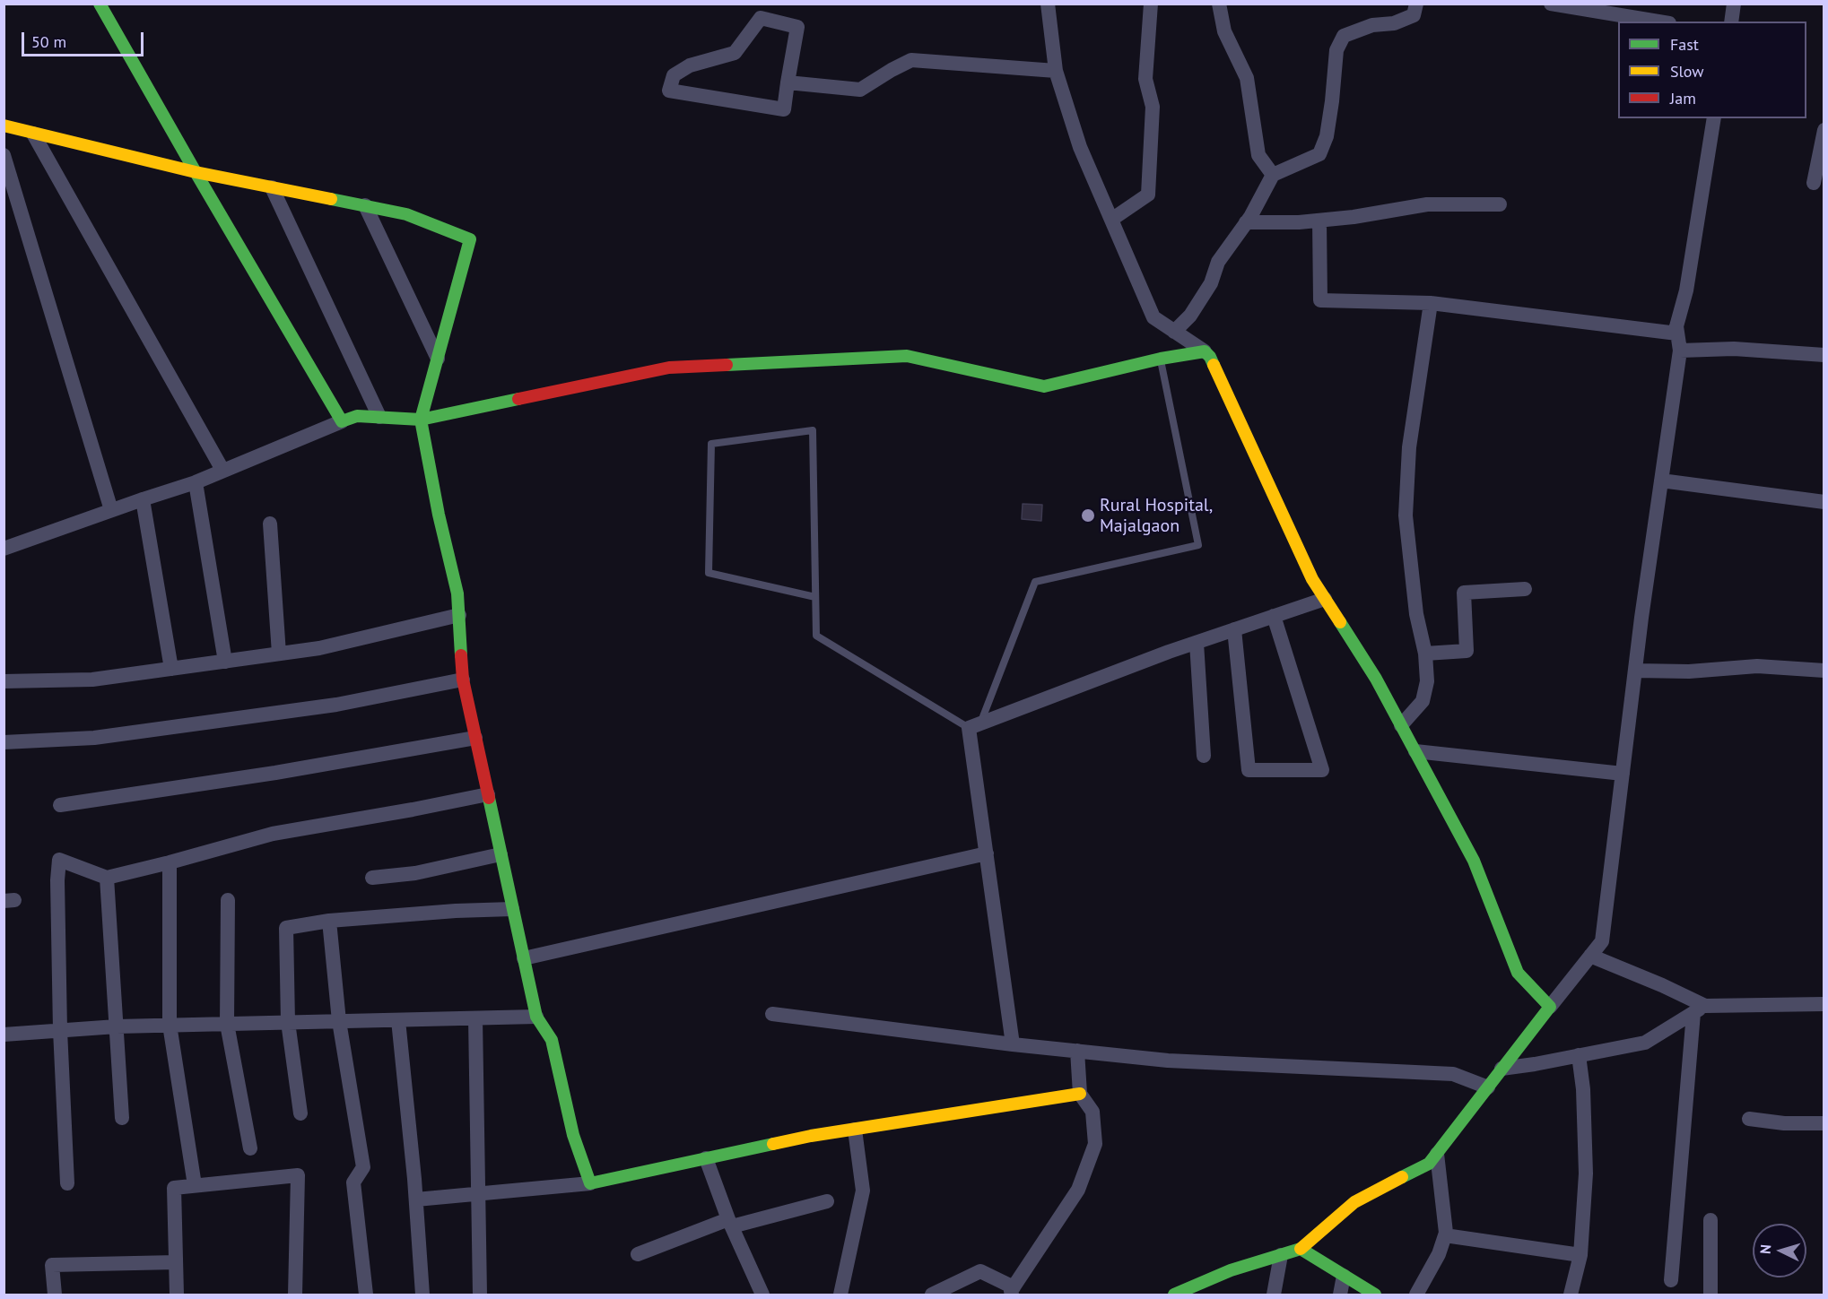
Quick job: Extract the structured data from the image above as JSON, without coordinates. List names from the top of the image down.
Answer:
{
  "places": ["Rural Hospital, Majalgaon"],
  "legend": ["Fast", "Slow", "Jam"],
  "scale_bar": "50 m",
  "north": "left"
}
